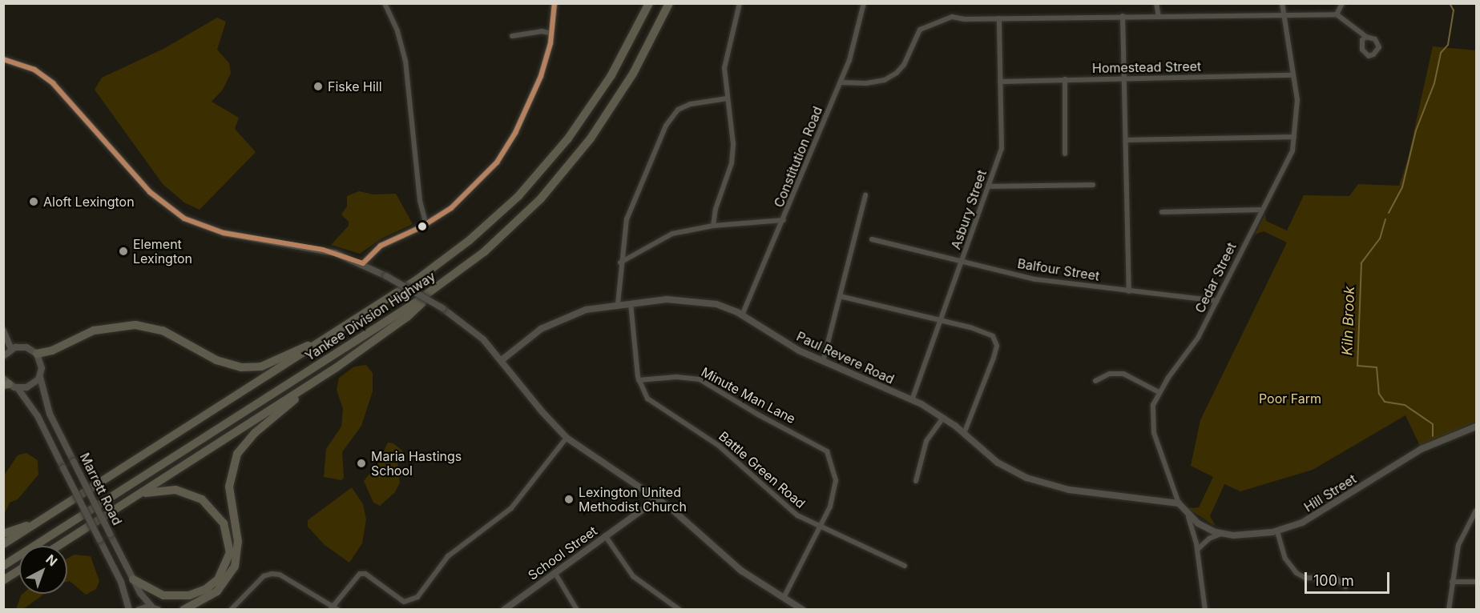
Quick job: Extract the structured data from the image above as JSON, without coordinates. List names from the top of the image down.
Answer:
{
  "streets": {
    "highway": ["Yankee Division Highway"],
    "main road": ["Marrett Road"],
    "street": [
      "Homestead Street",
      "Constitution Road",
      "Asbury Street",
      "Balfour Street",
      "Cedar Street",
      "Paul Revere Road",
      "Minute Man Lane",
      "Battle Green Road",
      "Hill Street",
      "School Street"
    ]
  },
  "crossings": [
    ["Homestead Street", "Asbury Street"],
    ["Homestead Street", "Cedar Street"],
    ["Constitution Road", "Paul Revere Road"],
    ["Asbury Street", "Balfour Street"],
    ["Asbury Street", "Paul Revere Road"],
    ["Balfour Street", "Cedar Street"],
    ["Cedar Street", "Paul Revere Road"],
    ["Cedar Street", "Hill Street"],
    ["Paul Revere Road", "Battle Green Road"],
    ["Minute Man Lane", "Battle Green Road"]
  ],
  "water": ["Kiln Brook"],
  "parks": ["Poor Farm"],
  "places": [
    "Fiske Hill",
    "Aloft Lexington",
    "Element Lexington",
    "Maria Hastings School",
    "Lexington United Methodist Church"
  ],
  "scale_bar": "100 m",
  "north": "top right"
}
